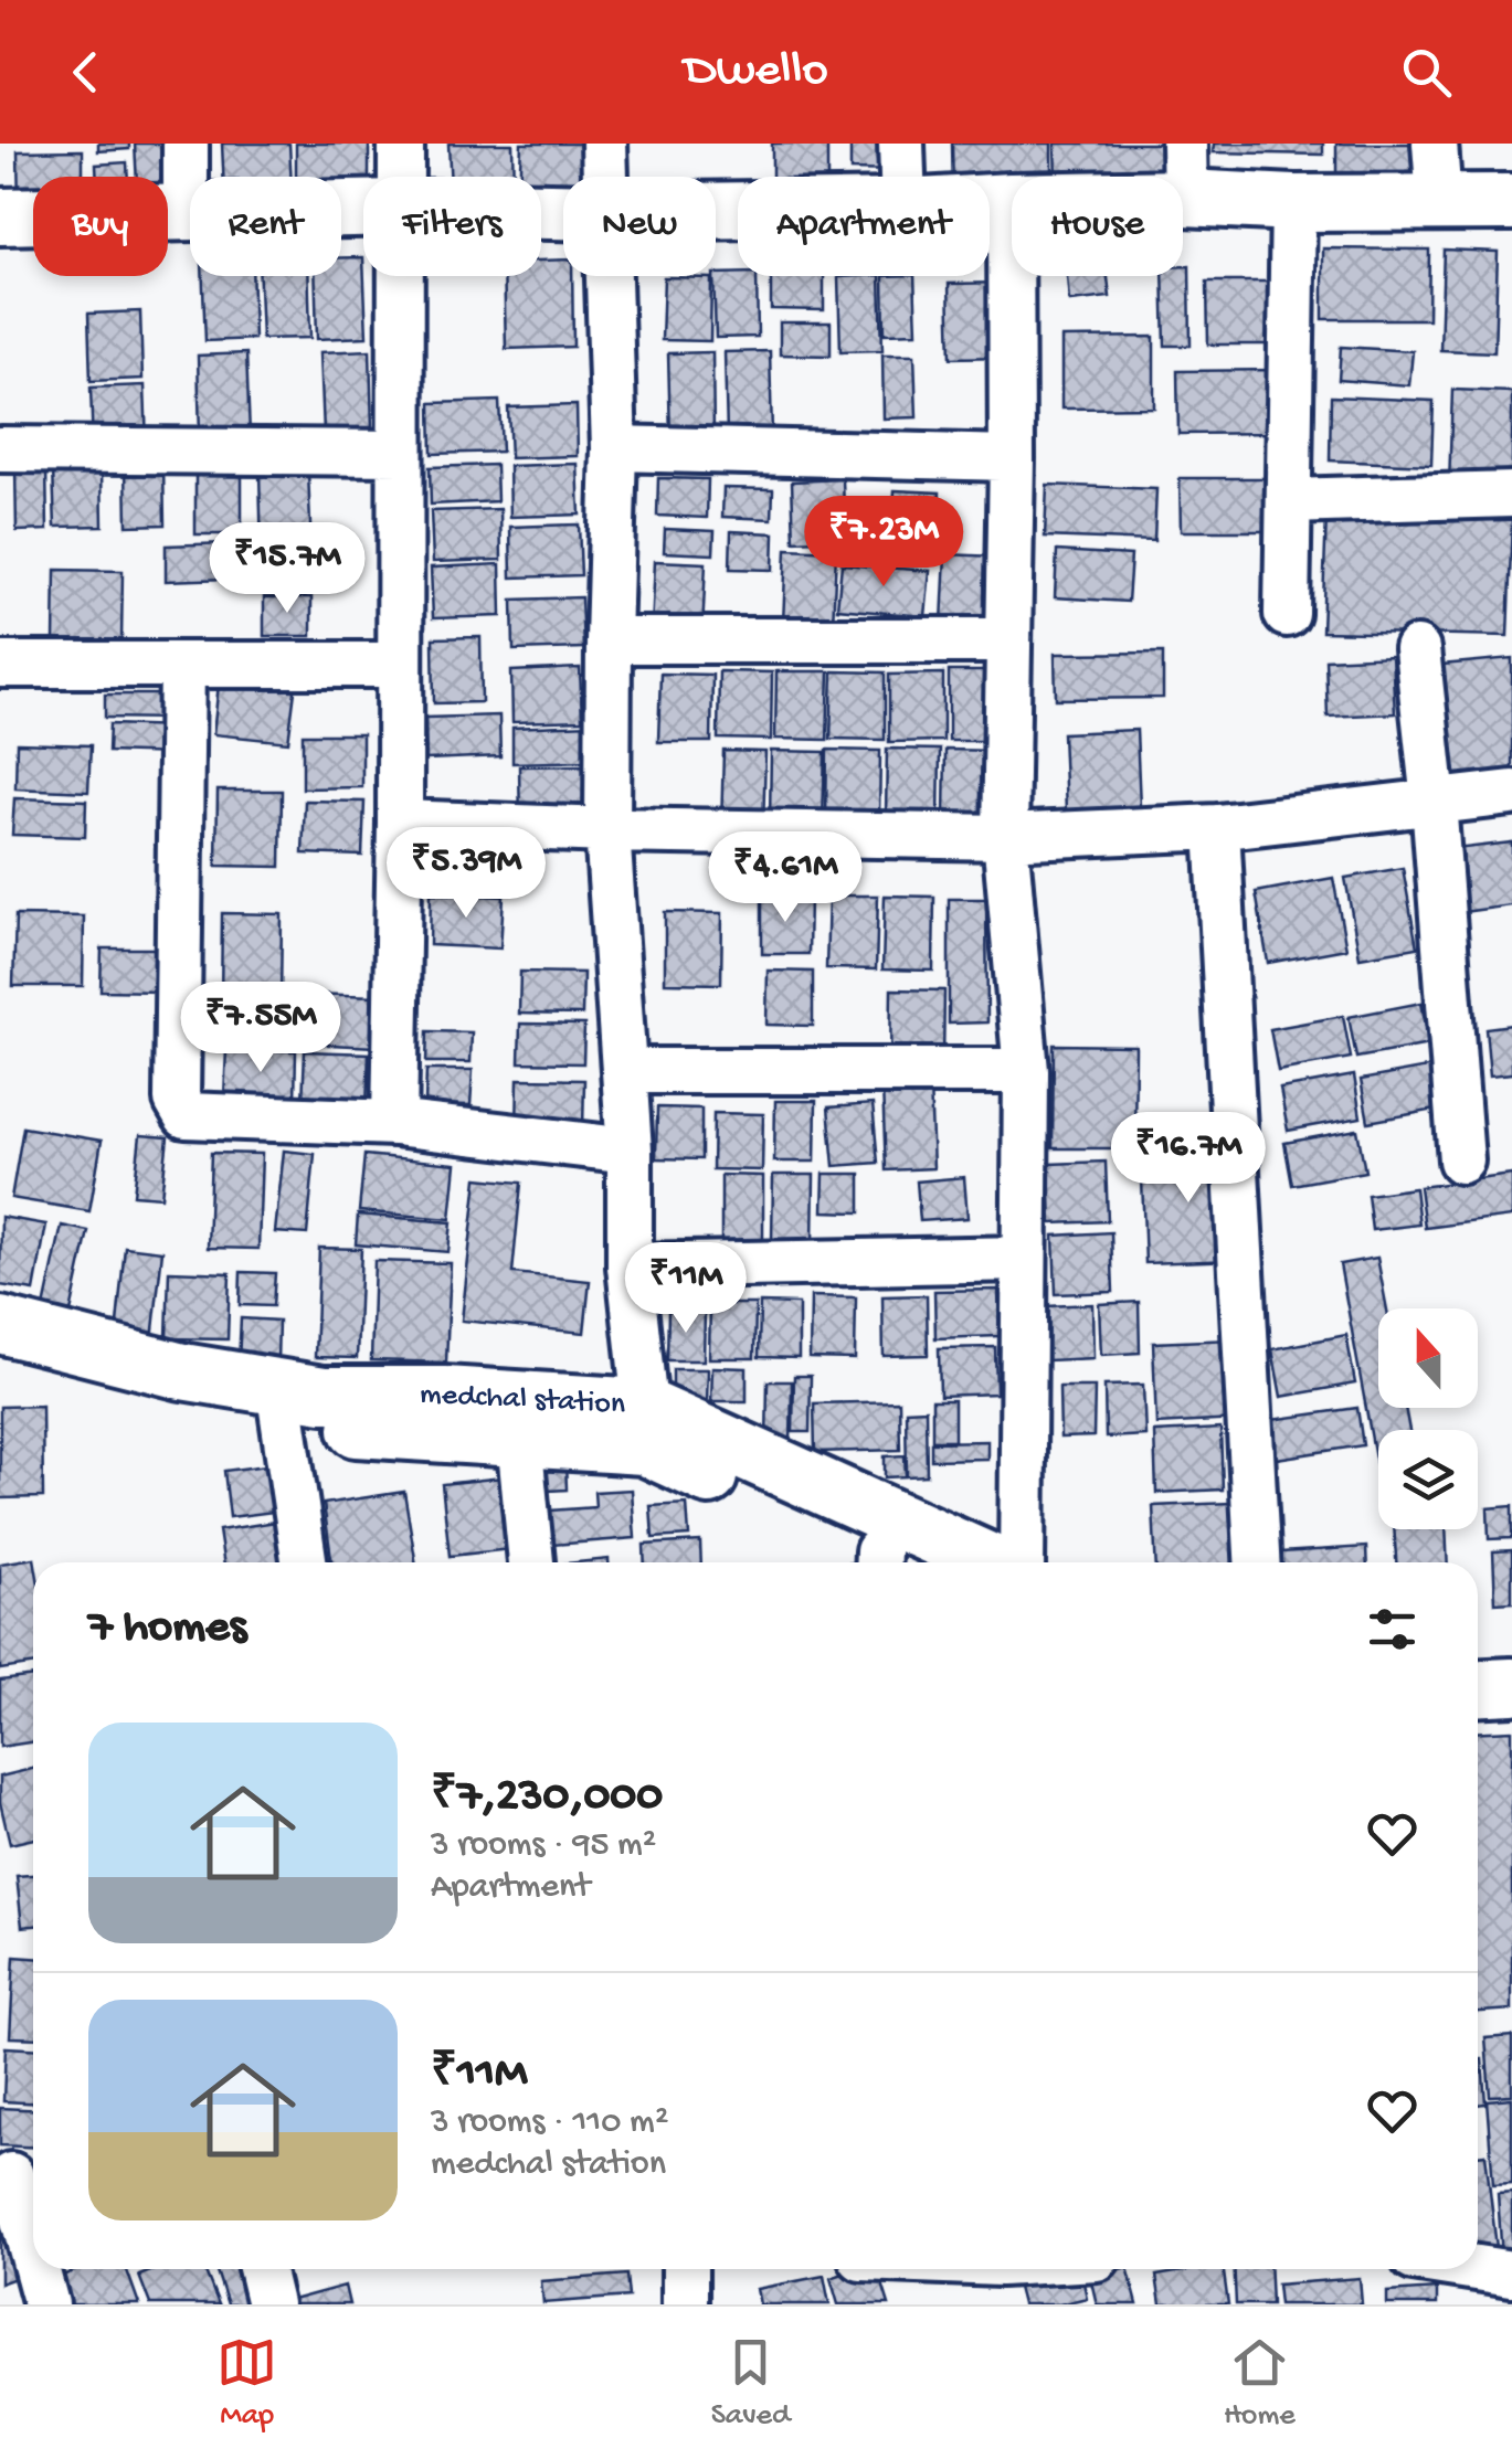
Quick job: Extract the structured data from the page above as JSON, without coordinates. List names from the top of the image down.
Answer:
{
  "streets": {
    "street": ["medchal station"]
  },
  "north": "top",
  "page": {
    "header": "Dwello",
    "chip": [
      "Buy",
      "Rent",
      "Filters",
      "New",
      "Apartment",
      "House"
    ],
    "price": [
      "₹7.23M",
      "₹15.7M",
      "₹5.39M",
      "₹4.61M",
      "₹7.55M",
      "₹16.7M",
      "₹11M"
    ],
    "heading": "7 homes",
    "list": [
      {
        "name": "₹7,230,000",
        "note": "3 rooms · 95 m² · Apartment"
      },
      {
        "name": "₹11M",
        "note": "3 rooms · 110 m² · medchal station"
      }
    ],
    "tabs": ["Map", "Saved", "Home"]
  }
}
